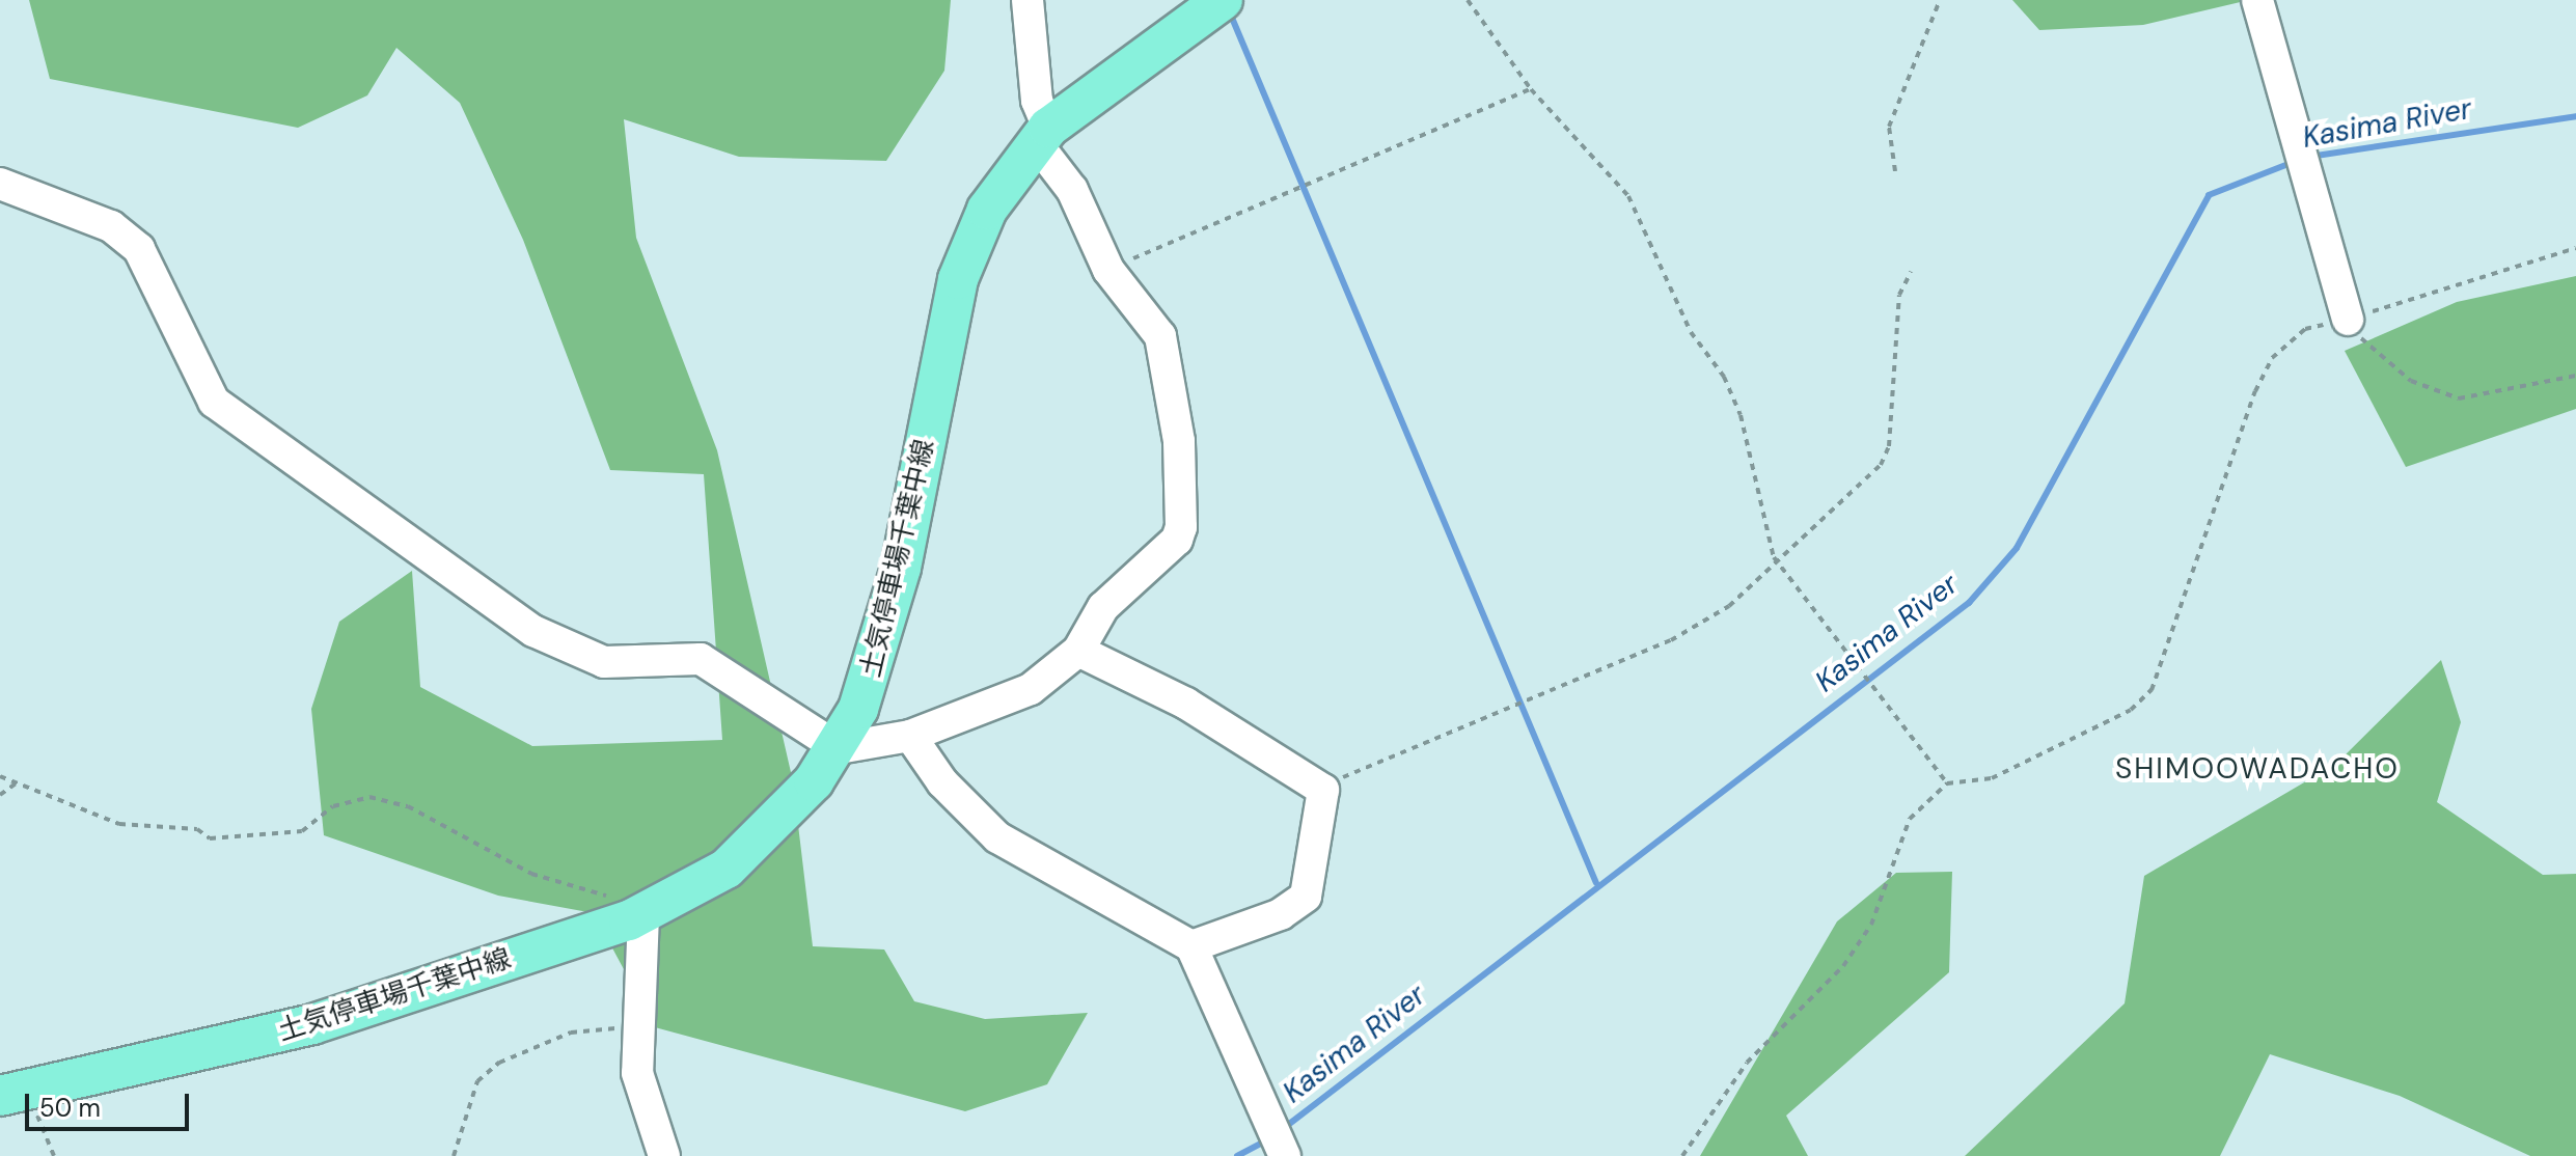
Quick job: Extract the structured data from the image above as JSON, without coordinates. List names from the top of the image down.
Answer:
{
  "streets": {
    "main road": ["土気停車場千葉中線"]
  },
  "districts": ["SHIMOOWADACHO"],
  "water": ["Kasima River"],
  "scale_bar": "50 m"
}
